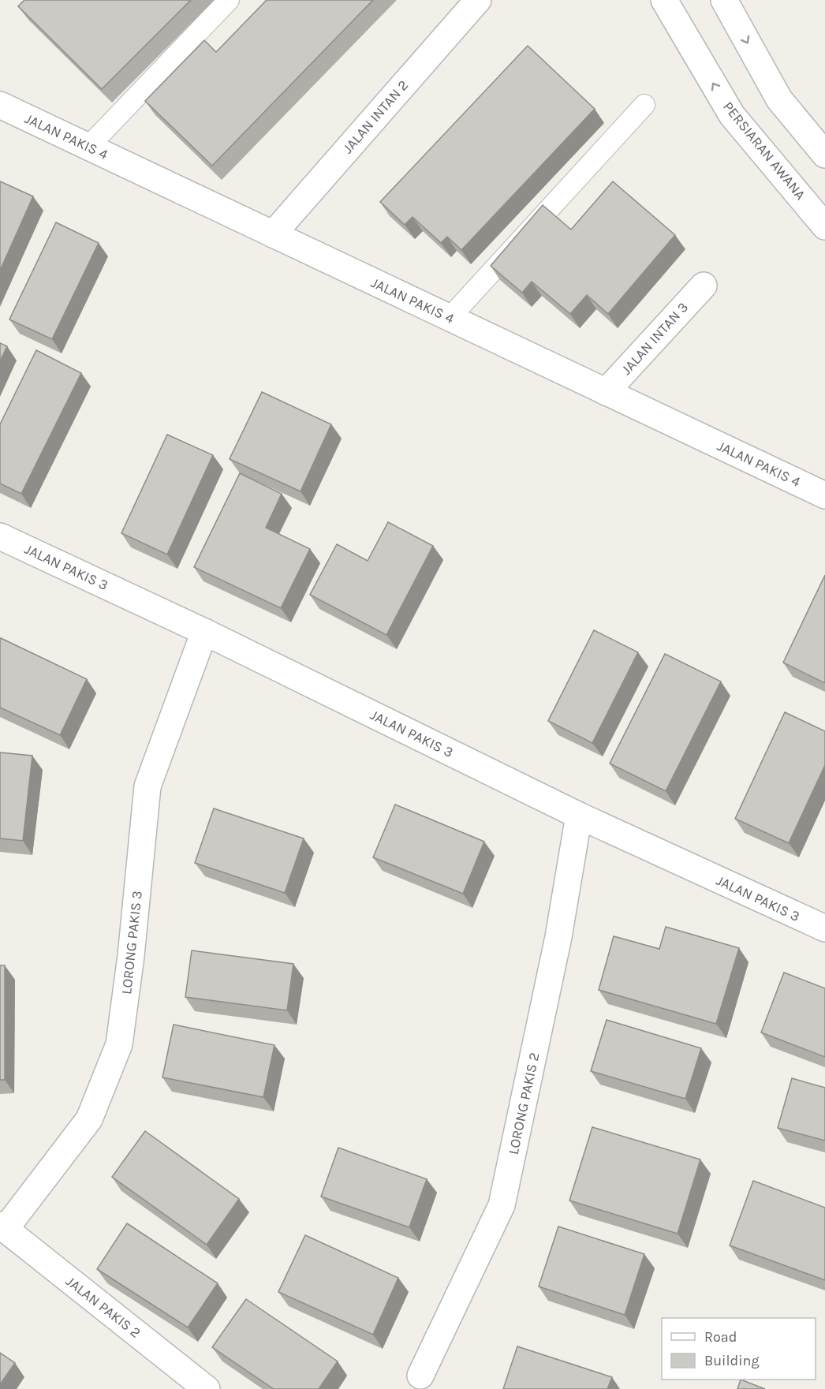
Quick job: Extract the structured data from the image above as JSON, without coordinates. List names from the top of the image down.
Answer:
{
  "streets": {
    "street": [
      "JALAN INTAN 2",
      "JALAN PAKIS 4",
      "PERSIARAN AWANA",
      "JALAN INTAN 3",
      "JALAN PAKIS 3",
      "LORONG PAKIS 3",
      "LORONG PAKIS 2",
      "JALAN PAKIS 2"
    ]
  },
  "crossings": [
    ["JALAN INTAN 2", "JALAN PAKIS 4"],
    ["JALAN PAKIS 4", "JALAN INTAN 3"],
    ["JALAN PAKIS 3", "LORONG PAKIS 3"],
    ["JALAN PAKIS 3", "LORONG PAKIS 2"],
    ["LORONG PAKIS 3", "JALAN PAKIS 2"]
  ],
  "legend": ["Road", "Building"]
}
